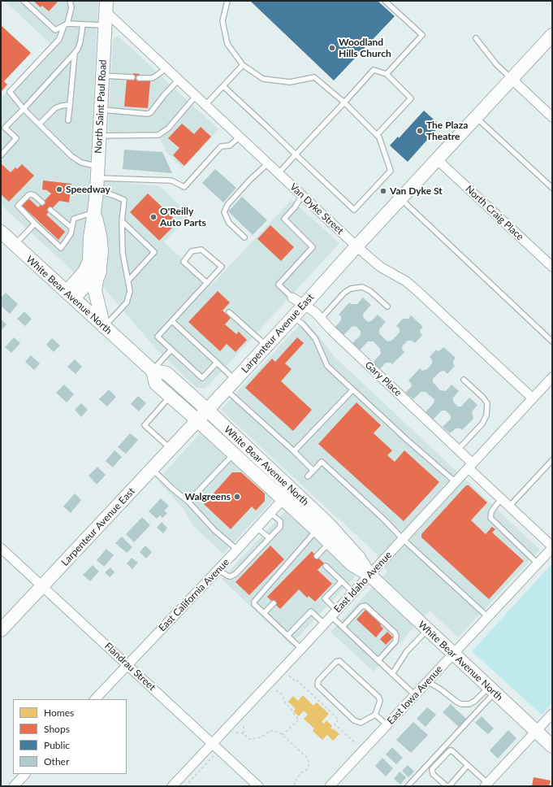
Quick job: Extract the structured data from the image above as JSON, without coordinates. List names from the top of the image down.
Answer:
{
  "streets": {
    "street": [
      "North Saint Paul Road",
      "Van Dyke Street",
      "North Craig Place",
      "White Bear Avenue North",
      "Larpenteur Avenue East",
      "Gary Place",
      "East Idaho Avenue",
      "East California Avenue",
      "Flandrau Street",
      "East Iowa Avenue"
    ]
  },
  "crossings": [
    ["North Saint Paul Road", "Van Dyke Street"],
    ["North Saint Paul Road", "White Bear Avenue North"],
    ["Van Dyke Street", "Larpenteur Avenue East"],
    ["Van Dyke Street", "East Idaho Avenue"],
    ["North Craig Place", "Larpenteur Avenue East"],
    ["White Bear Avenue North", "Larpenteur Avenue East"],
    ["White Bear Avenue North", "East Idaho Avenue"],
    ["White Bear Avenue North", "East California Avenue"],
    ["White Bear Avenue North", "East Iowa Avenue"],
    ["Larpenteur Avenue East", "Gary Place"],
    ["Larpenteur Avenue East", "Flandrau Street"],
    ["Gary Place", "East Idaho Avenue"],
    ["Gary Place", "East Iowa Avenue"],
    ["East Idaho Avenue", "Flandrau Street"],
    ["East California Avenue", "Flandrau Street"]
  ],
  "places": [
    "Woodland Hills Church",
    "The Plaza Theatre",
    "Speedway",
    "Van Dyke St",
    "O'Reilly Auto Parts",
    "Walgreens"
  ],
  "legend": [
    "Homes",
    "Shops",
    "Public",
    "Other"
  ]
}
